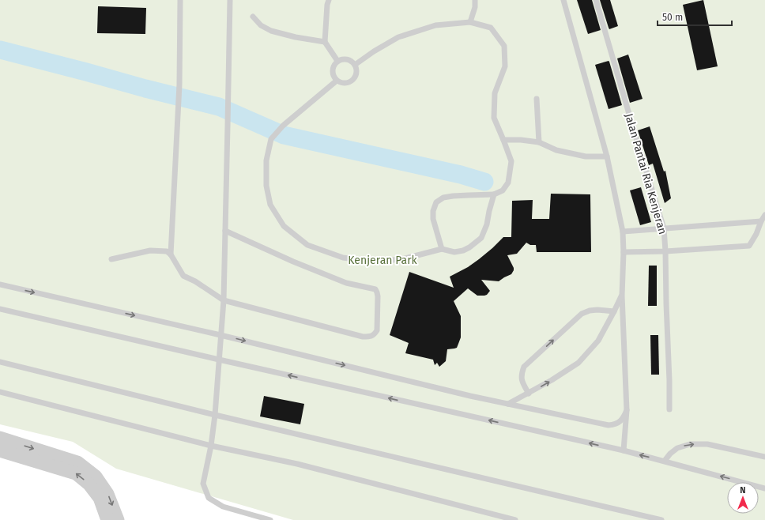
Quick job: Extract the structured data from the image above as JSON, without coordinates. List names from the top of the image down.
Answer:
{
  "streets": {
    "lane": ["Jalan Pantai Ria Kenjeran"]
  },
  "parks": ["Kenjeran Park"],
  "scale_bar": "50 m",
  "north": "top"
}
